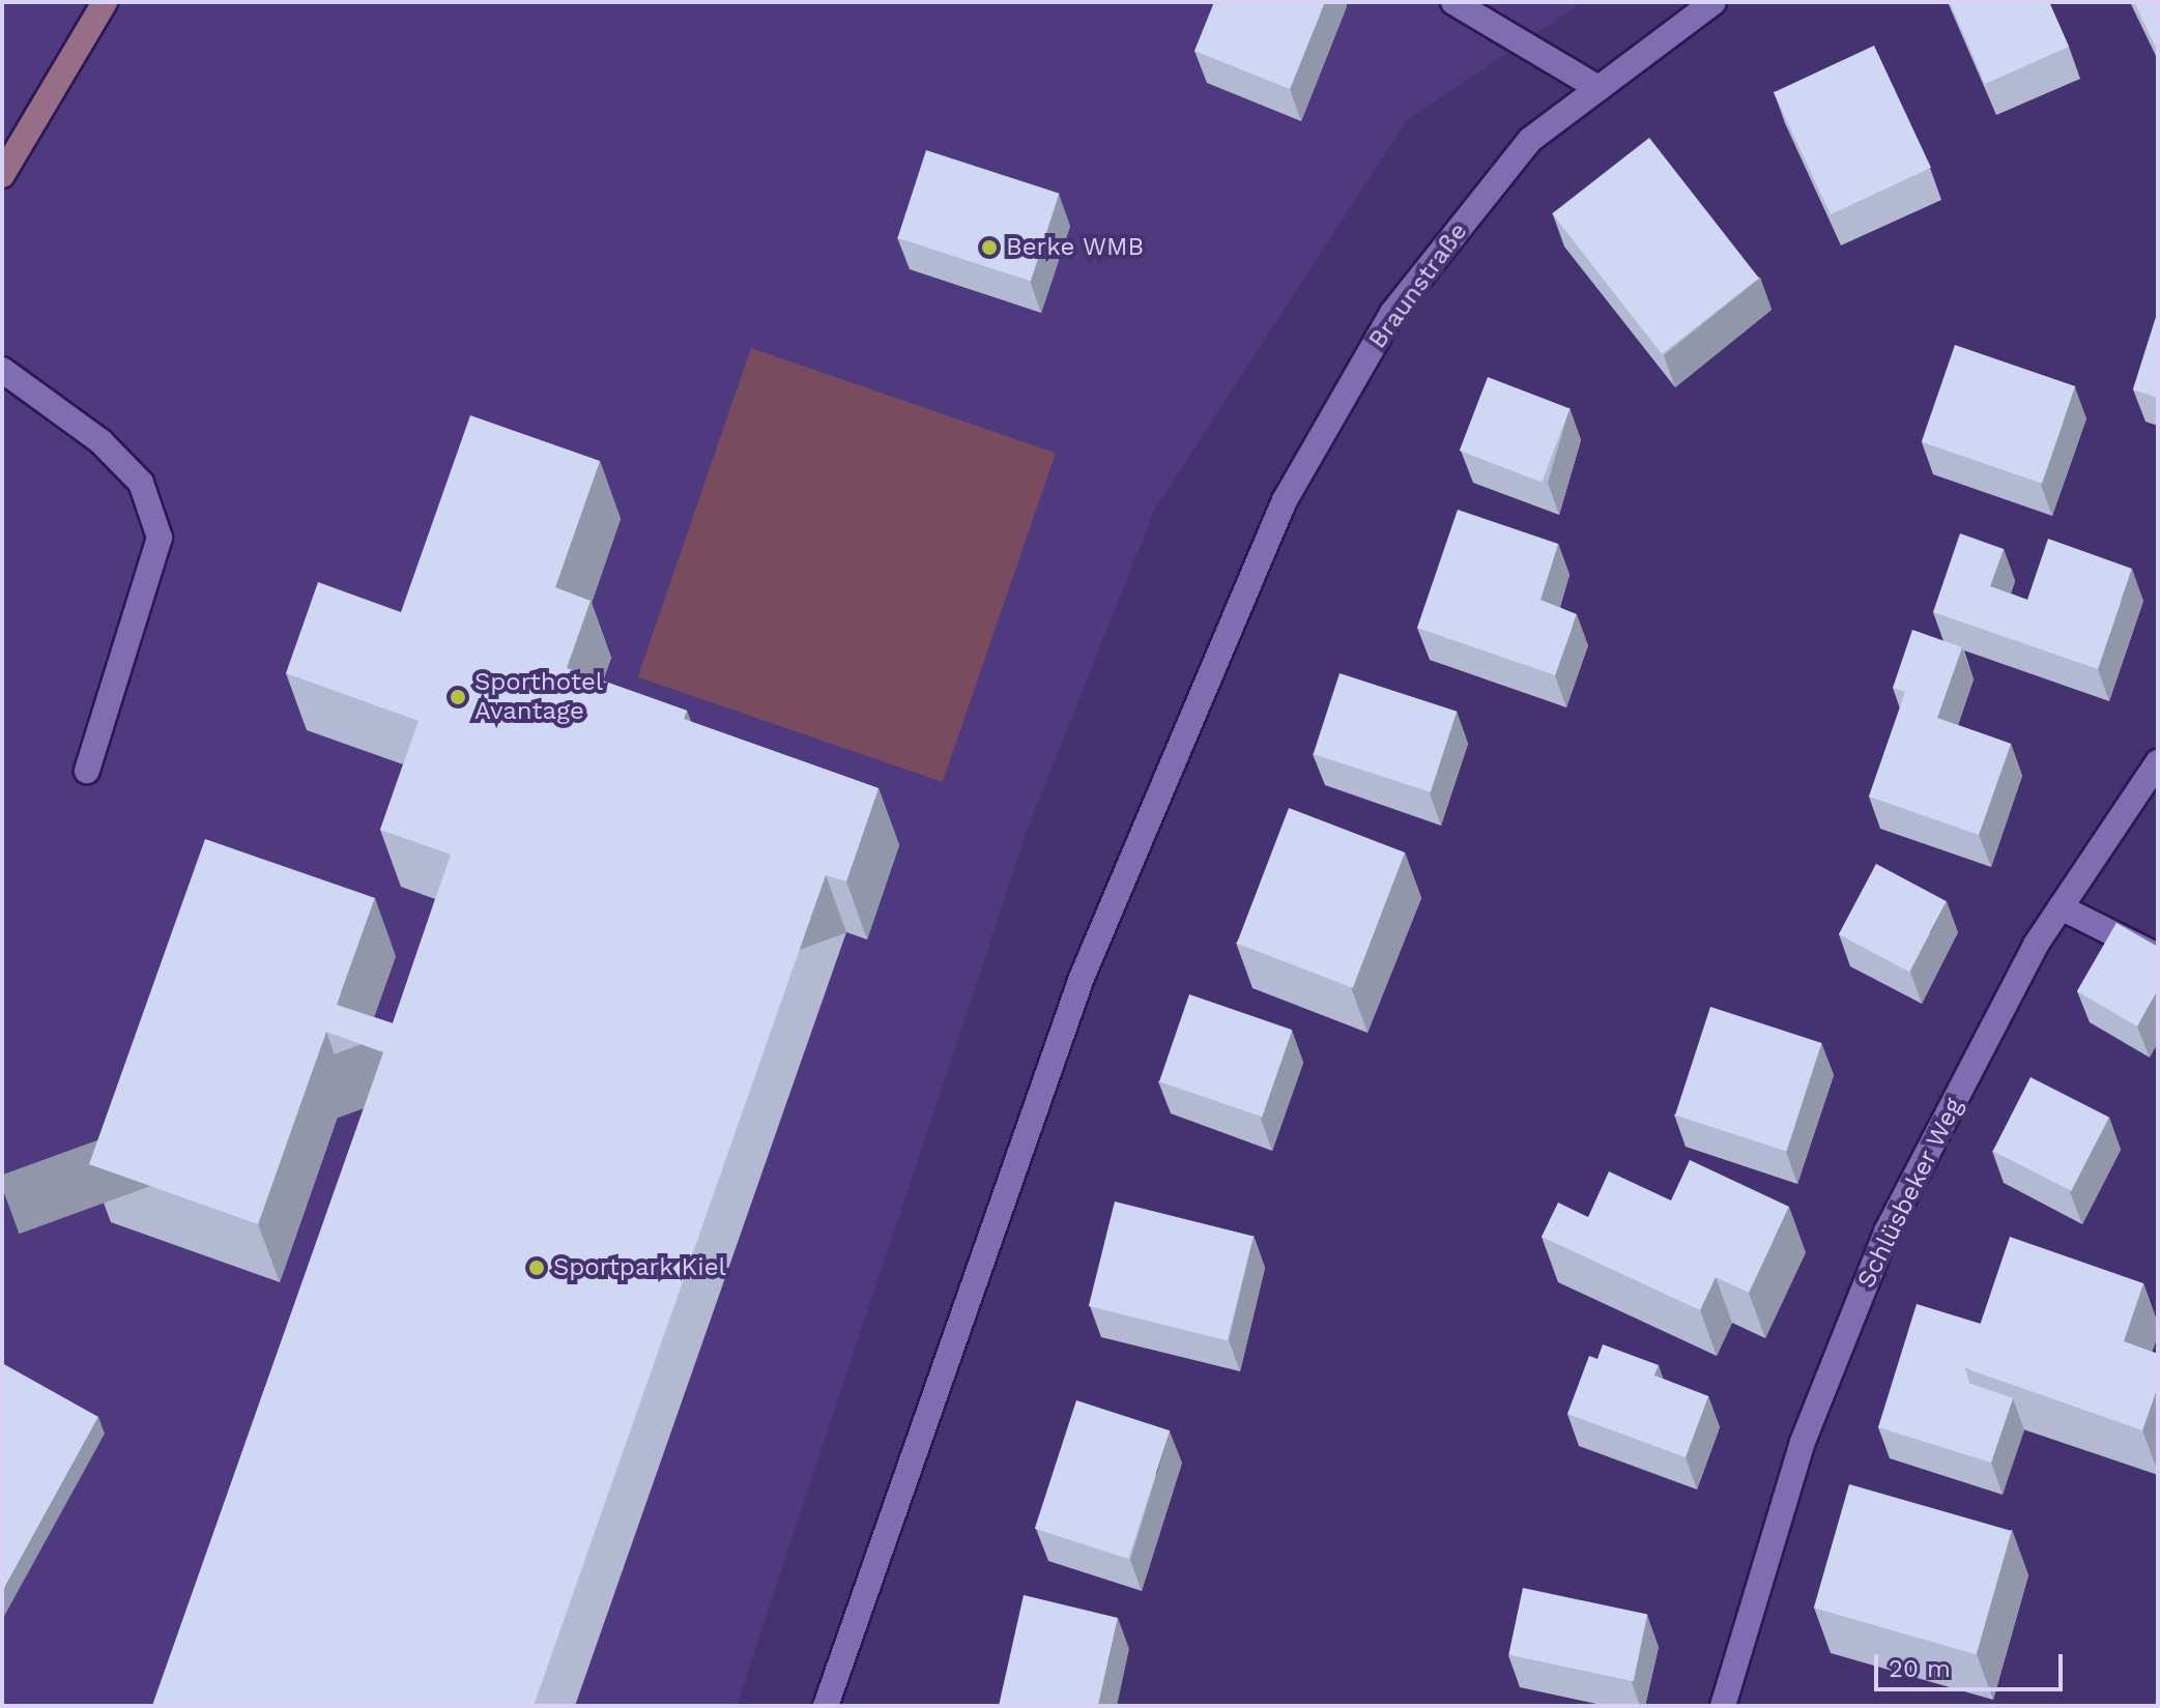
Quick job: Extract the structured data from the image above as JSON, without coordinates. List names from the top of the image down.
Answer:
{
  "streets": {
    "street": ["Braunstraße", "Schlüsbeker Weg"]
  },
  "places": ["Berke WMB", "Sporthotel Avantage", "Sportpark Kiel"],
  "scale_bar": "20 m"
}
